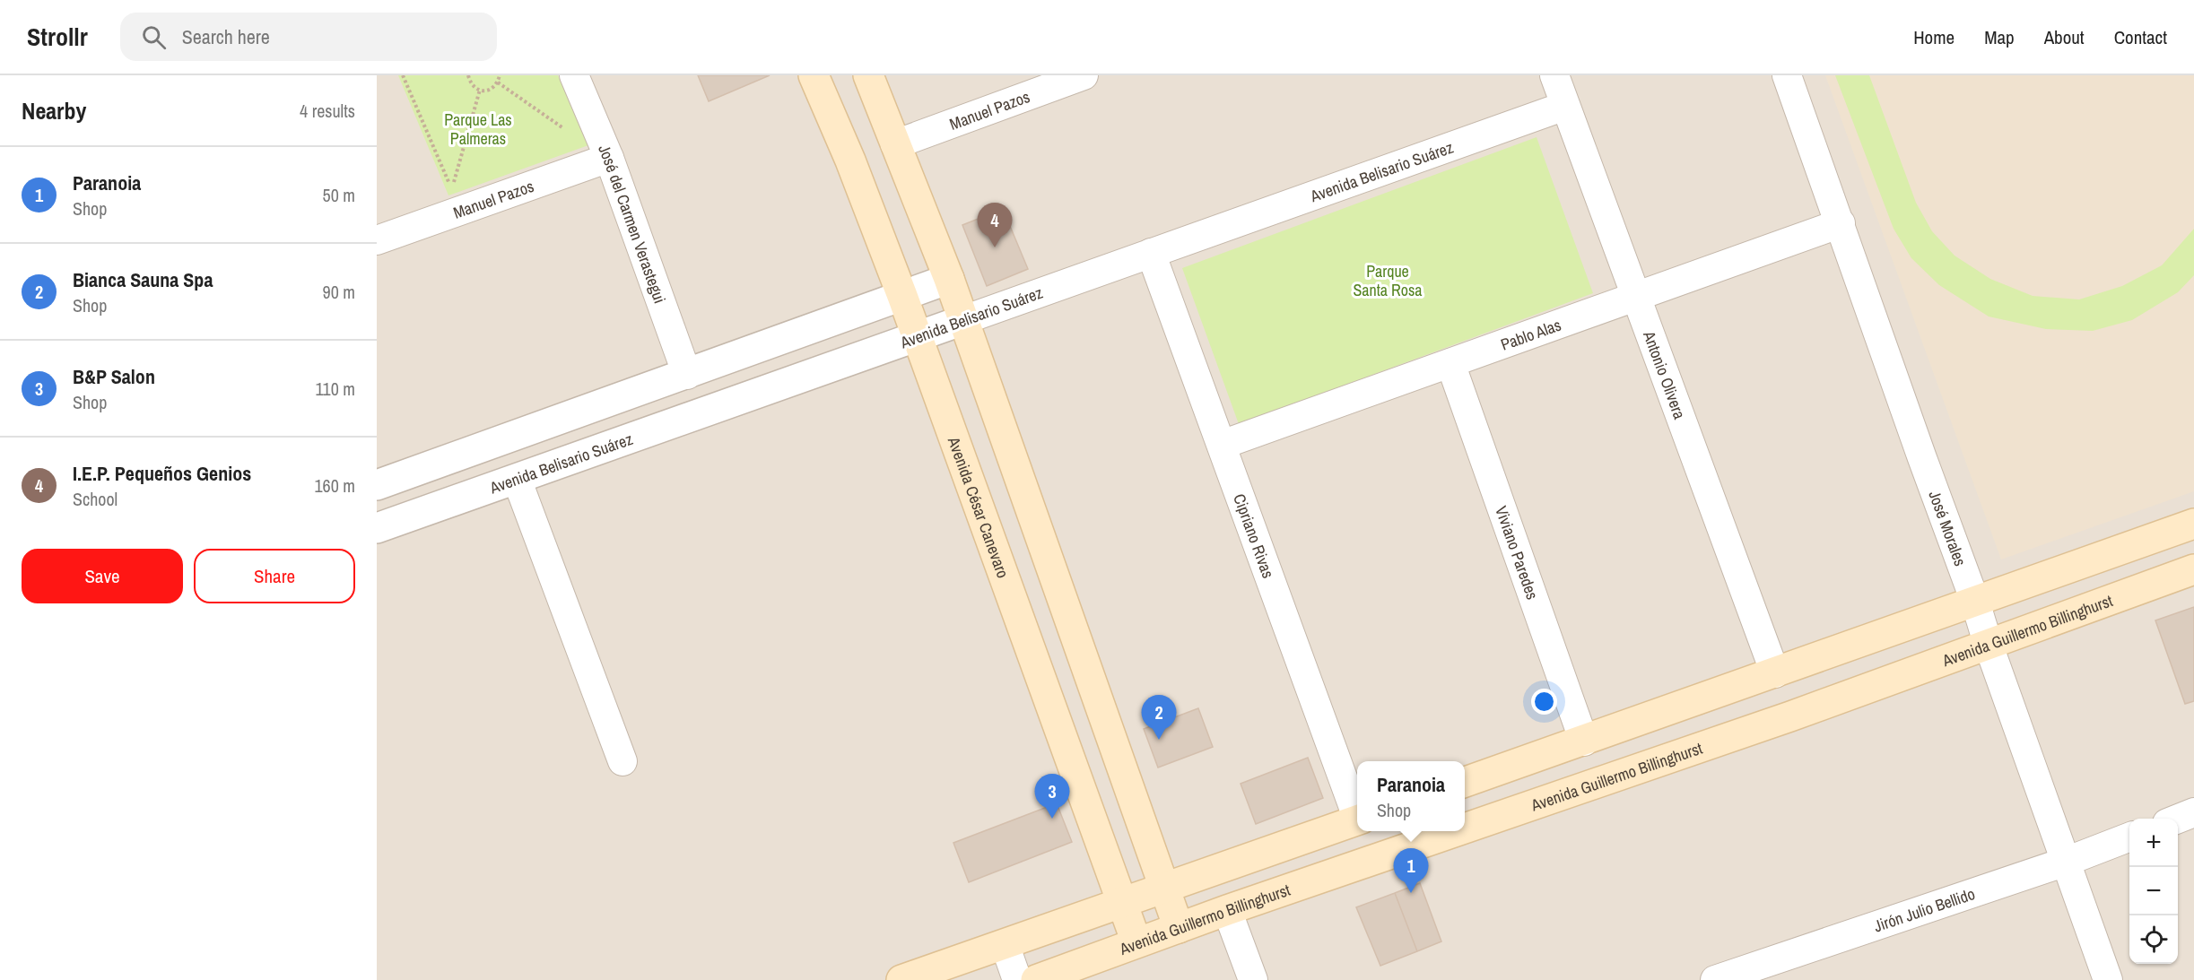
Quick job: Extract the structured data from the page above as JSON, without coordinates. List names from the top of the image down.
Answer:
{
  "streets": {
    "main road": ["Avenida César Canevaro", "Avenida Guillermo Billinghurst"],
    "street": [
      "Manuel Pazos",
      "Avenida Belisario Suárez",
      "José del Carmen Verastegui",
      "Pablo Alas",
      "Antonio Olivera",
      "José Morales",
      "Cipriano Rivas",
      "Viviano Paredes",
      "Jirón Julio Bellido"
    ]
  },
  "crossings": [
    ["Manuel Pazos", "José del Carmen Verastegui"],
    ["Avenida Belisario Suárez", "Antonio Olivera"],
    ["Avenida Belisario Suárez", "Avenida César Canevaro"],
    ["Avenida Belisario Suárez", "Cipriano Rivas"],
    ["Pablo Alas", "Antonio Olivera"],
    ["Pablo Alas", "José Morales"],
    ["Pablo Alas", "Cipriano Rivas"],
    ["Pablo Alas", "Viviano Paredes"],
    ["Avenida César Canevaro", "Avenida Guillermo Billinghurst"],
    ["José Morales", "Avenida Guillermo Billinghurst"],
    ["José Morales", "Jirón Julio Bellido"]
  ],
  "parks": ["Parque Las Palmeras", "Parque Santa Rosa"],
  "page": {
    "header": "Strollr",
    "search": "Search here",
    "nav": [
      "Home",
      "Map",
      "About",
      "Contact"
    ],
    "heading": ["Nearby", "4 results"],
    "list": [
      {
        "mark": "1",
        "name": "Paranoia",
        "note": "Shop",
        "value": "50 m"
      },
      {
        "mark": "2",
        "name": "Bianca Sauna Spa",
        "note": "Shop",
        "value": "90 m"
      },
      {
        "mark": "3",
        "name": "B&P Salon",
        "note": "Shop",
        "value": "110 m"
      },
      {
        "mark": "4",
        "name": "I.E.P. Pequeños Genios",
        "note": "School",
        "value": "160 m"
      }
    ],
    "pins": [
      "4",
      "2",
      "3",
      "1"
    ],
    "buttons": ["Save", "Share"],
    "popup": ["Paranoia", "Shop"],
    "map_buttons": ["+", "−"]
  }
}
